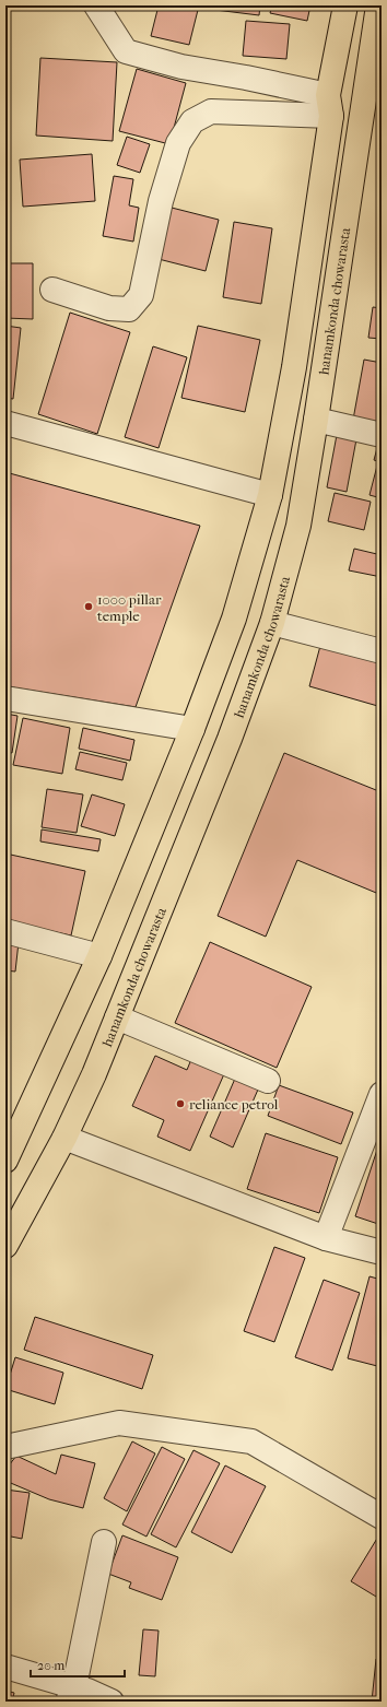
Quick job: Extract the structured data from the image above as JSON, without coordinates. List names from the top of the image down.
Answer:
{
  "streets": {
    "highway": ["hanamkonda chowarasta"]
  },
  "places": ["1000 pillar temple", "reliance petrol"],
  "scale_bar": "20 m"
}
